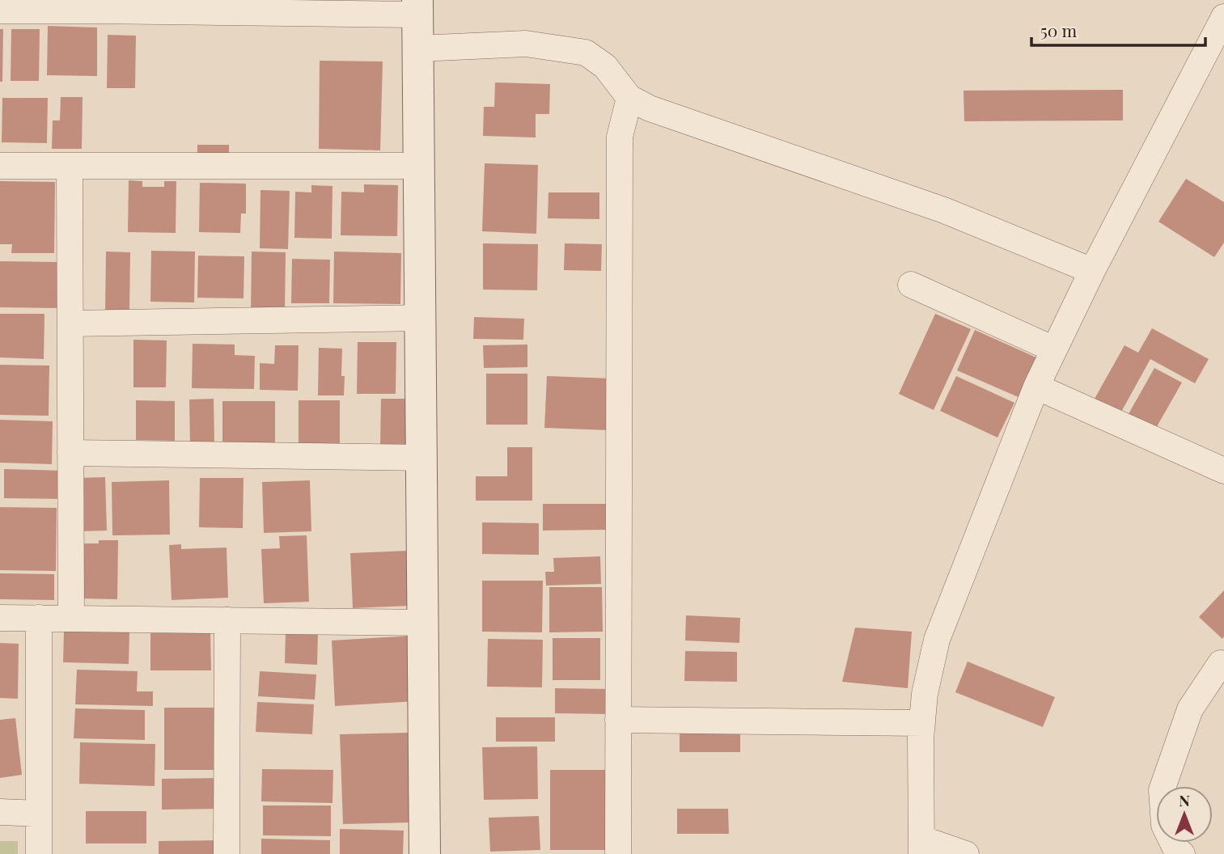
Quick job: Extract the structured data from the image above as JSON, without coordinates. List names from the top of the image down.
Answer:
{
  "scale_bar": "50 m",
  "north": "top"
}
